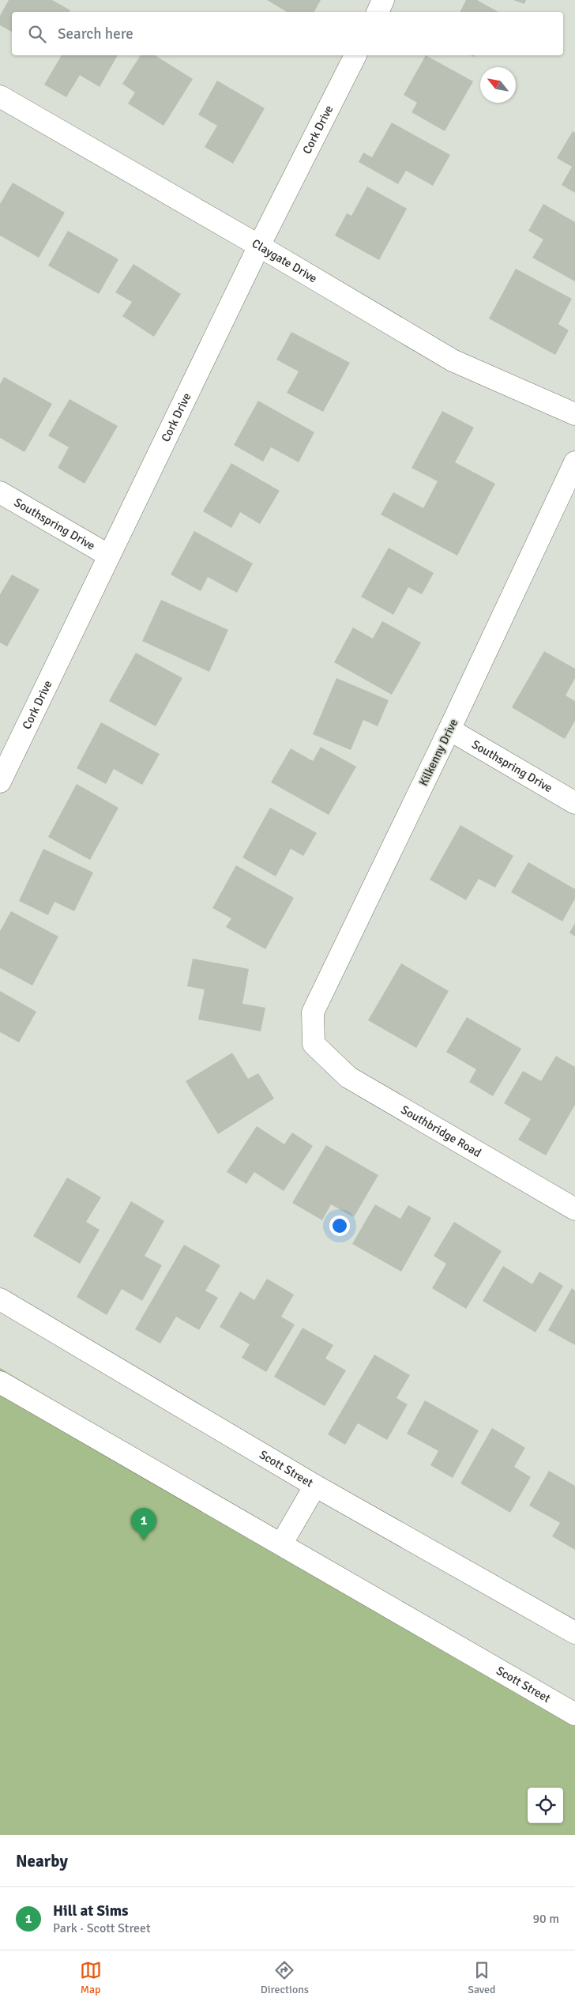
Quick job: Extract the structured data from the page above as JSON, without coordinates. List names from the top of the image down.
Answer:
{
  "streets": {
    "street": [
      "Cork Drive",
      "Claygate Drive",
      "Southspring Drive",
      "Kilkenny Drive",
      "Southbridge Road",
      "Scott Street"
    ]
  },
  "crossings": [
    ["Cork Drive", "Claygate Drive"],
    ["Cork Drive", "Southspring Drive"],
    ["Southspring Drive", "Kilkenny Drive"],
    ["Kilkenny Drive", "Southbridge Road"]
  ],
  "north": "top left",
  "page": {
    "search": "Search here",
    "pins": "1",
    "heading": "Nearby",
    "list": [
      {
        "mark": "1",
        "name": "Hill at Sims",
        "note": "Park · Scott Street",
        "value": "90 m"
      }
    ],
    "nav": ["Map", "Directions", "Saved"]
  }
}
